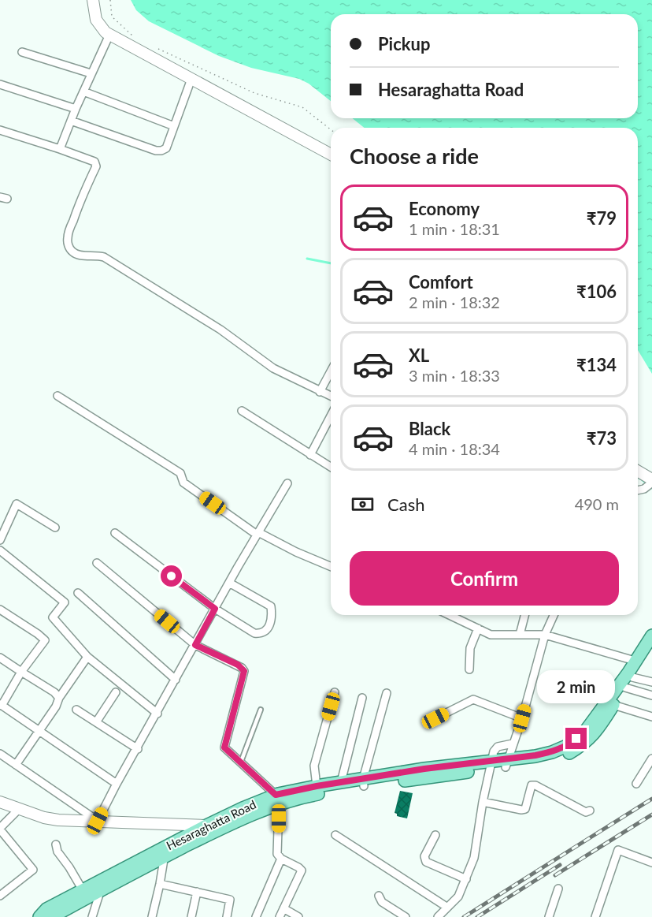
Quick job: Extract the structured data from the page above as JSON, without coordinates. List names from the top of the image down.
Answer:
{
  "page": {
    "banner": ["Pickup", "Hesaraghatta Road"],
    "heading": "Choose a ride",
    "list": [
      {
        "name": "Economy",
        "note": "1 min · 18:31",
        "value": "₹79"
      },
      {
        "name": "Comfort",
        "note": "2 min · 18:32",
        "value": "₹106"
      },
      {
        "name": "XL",
        "note": "3 min · 18:33",
        "value": "₹134"
      },
      {
        "name": "Black",
        "note": "4 min · 18:34",
        "value": "₹73"
      }
    ],
    "pay": ["Cash", "490 m"],
    "buttons": "Confirm",
    "bubble": "2 min"
  }
}
